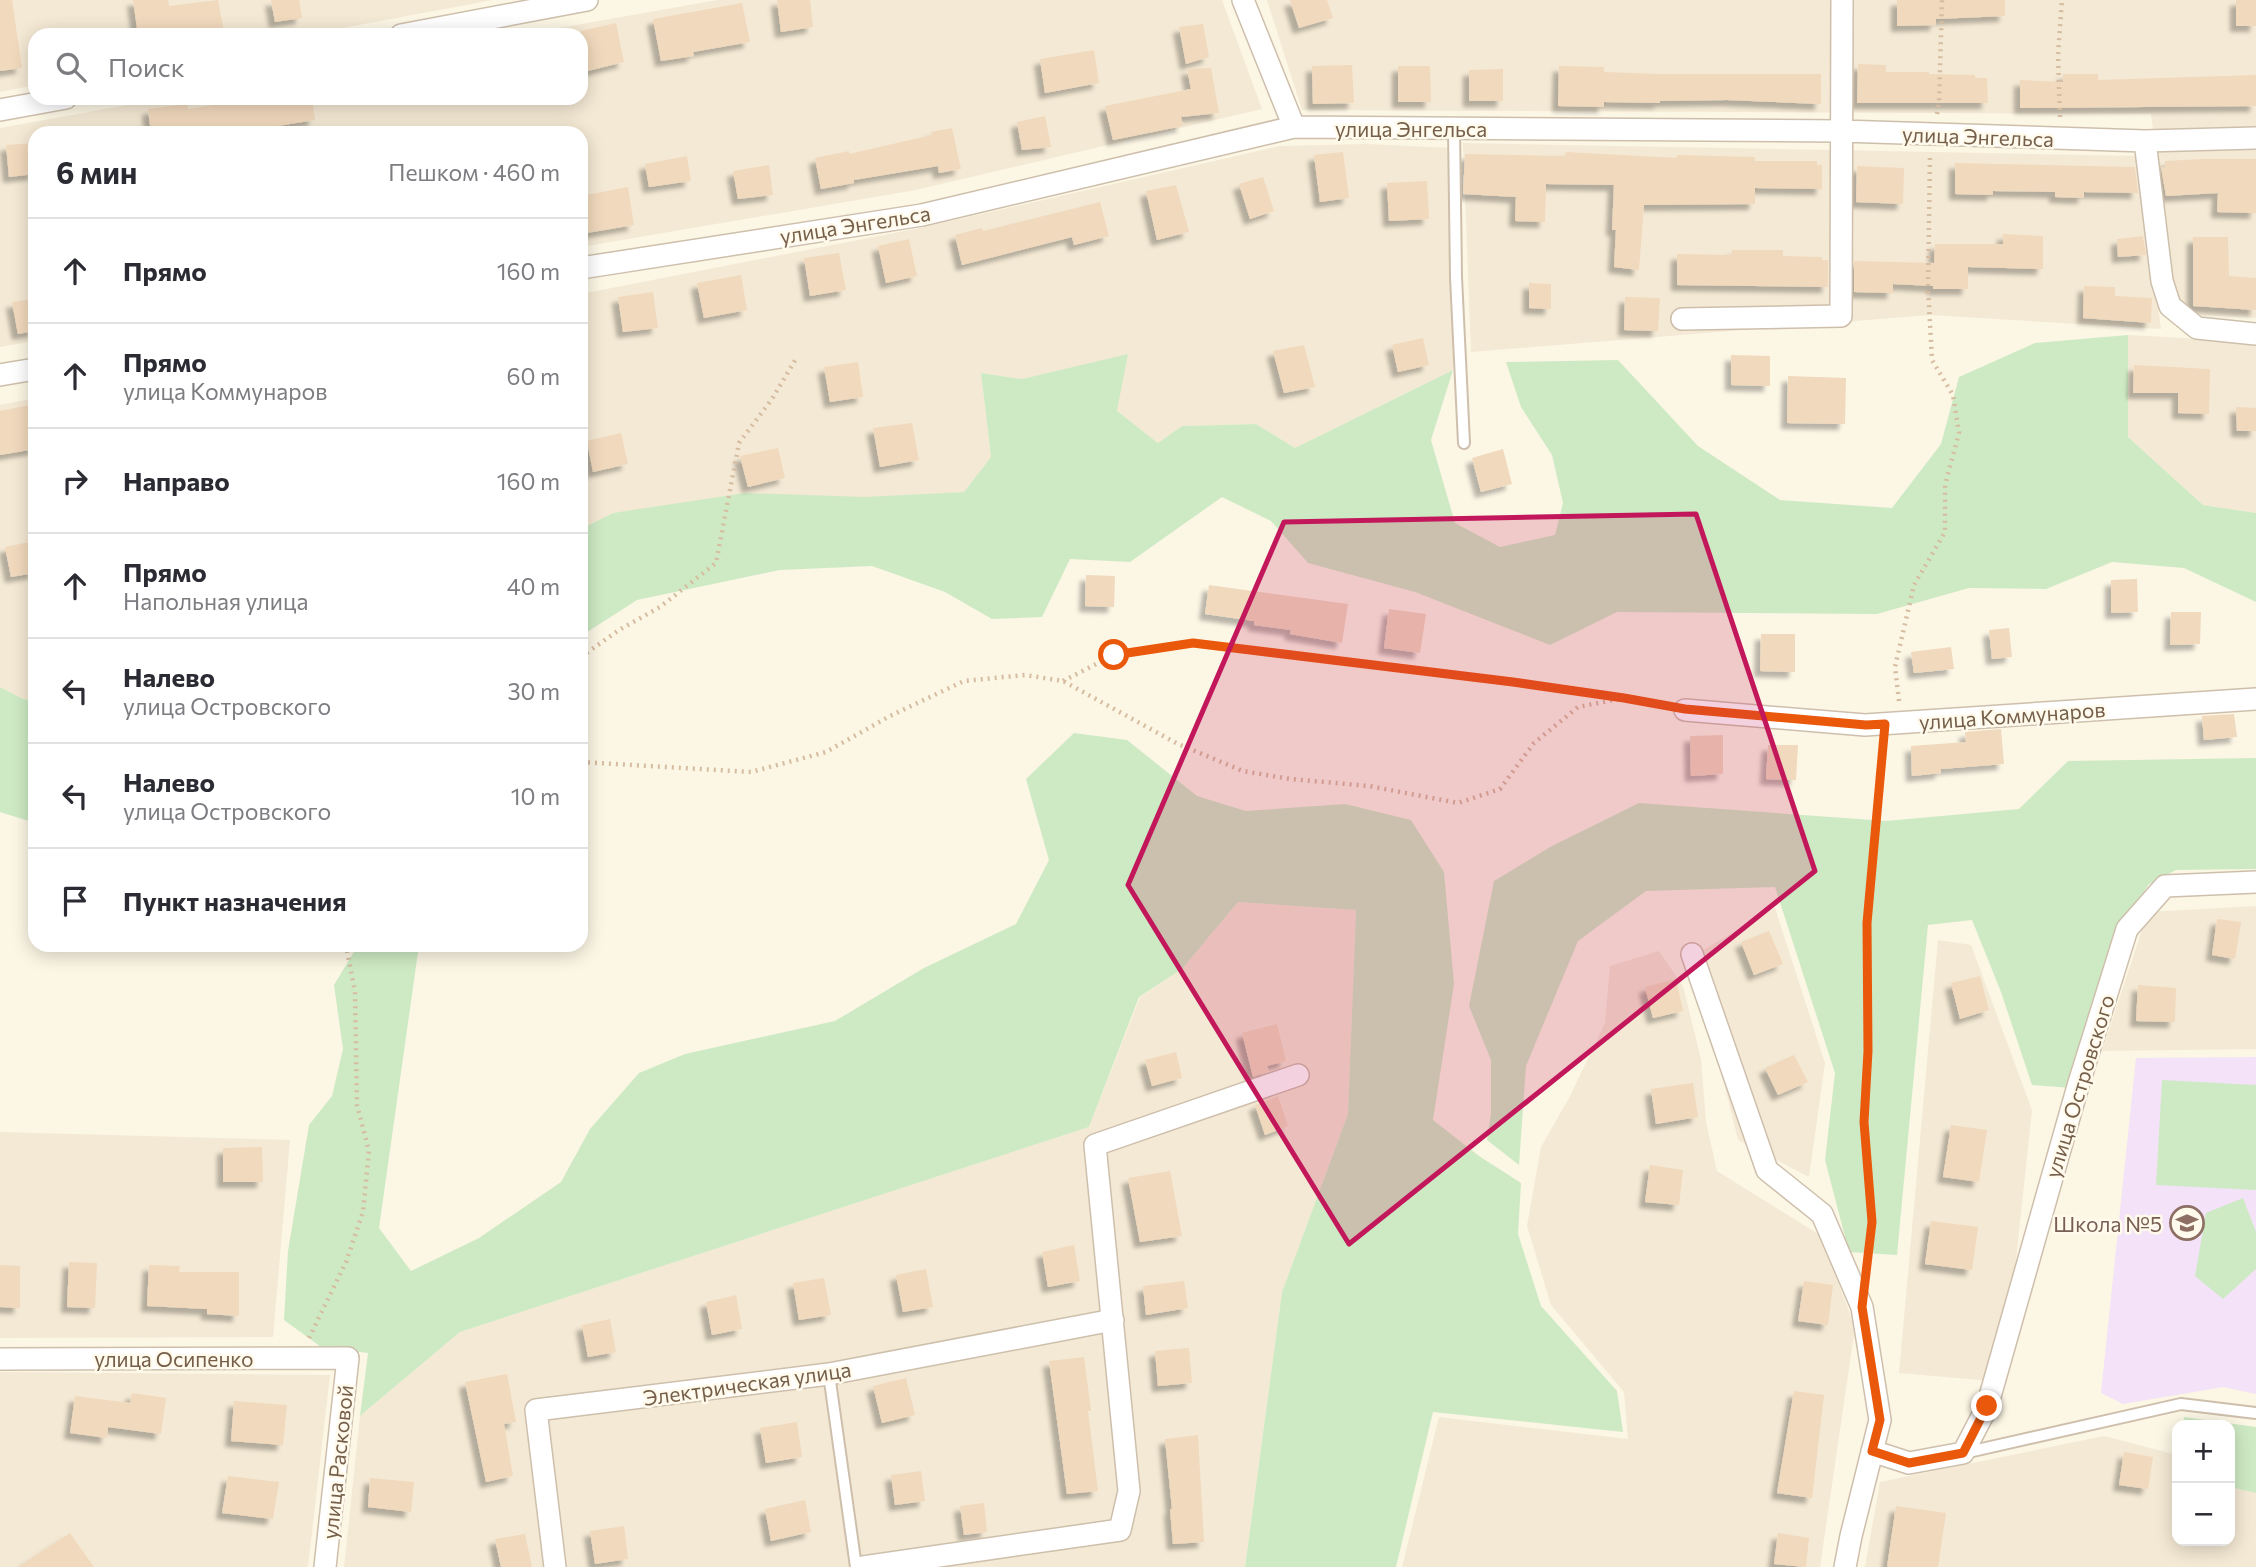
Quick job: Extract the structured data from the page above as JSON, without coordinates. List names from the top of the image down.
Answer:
{
  "streets": {
    "street": [
      "улица Энгельса",
      "улица Коммунаров",
      "улица Островского",
      "улица Осипенко",
      "Электрическая улица",
      "улица Расковой"
    ]
  },
  "crossings": [
    ["улица Осипенко", "улица Расковой"]
  ],
  "places": {
    "school or university": ["Школа №5"]
  },
  "page": {
    "search": "Поиск",
    "heading": ["6 мин", "Пешком · 460 m"],
    "list": [
      ["Прямо", "160 m"],
      ["Прямо", "улица Коммунаров", "60 m"],
      ["Направо", "160 m"],
      ["Прямо", "Напольная улица", "40 m"],
      ["Налево", "улица Островского", "30 m"],
      ["Налево", "улица Островского", "10 m"],
      "Пункт назначения"
    ],
    "map_buttons": ["+", "−"]
  }
}
